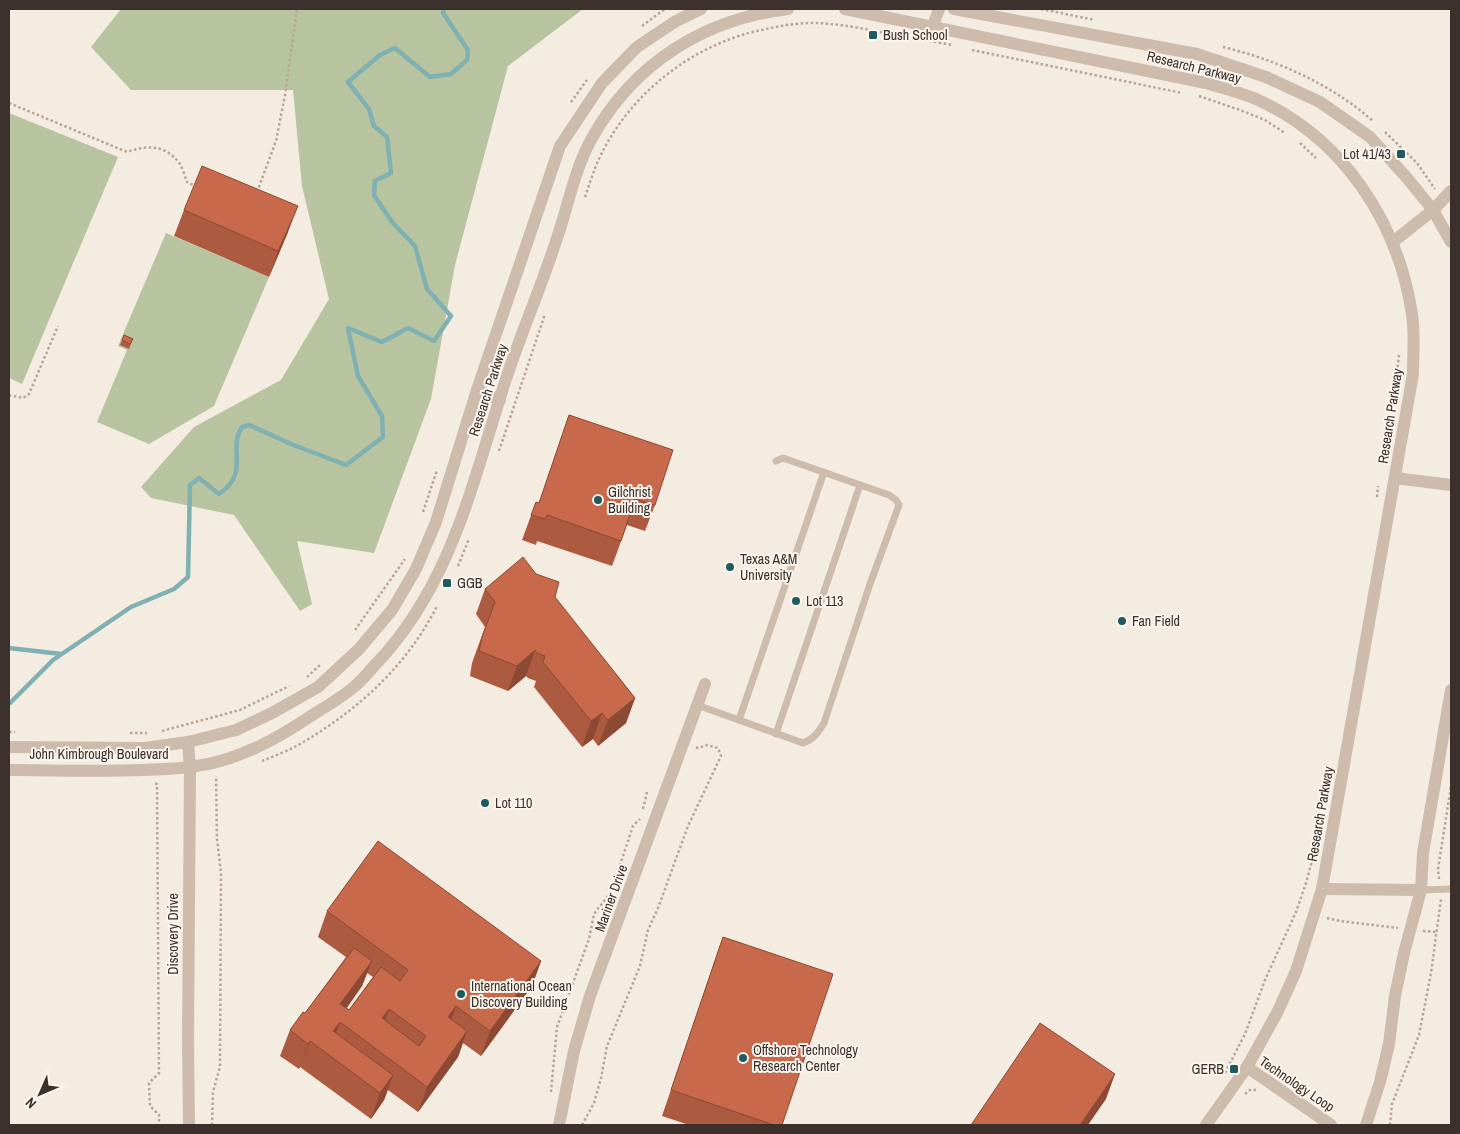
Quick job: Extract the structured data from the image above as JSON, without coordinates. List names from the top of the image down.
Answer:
{
  "streets": {
    "street": [
      "Research Parkway",
      "John Kimbrough Boulevard",
      "Mariner Drive",
      "Discovery Drive",
      "Technology Loop"
    ]
  },
  "crossings": [
    ["Research Parkway", "John Kimbrough Boulevard"],
    ["Research Parkway", "Discovery Drive"],
    ["Research Parkway", "Technology Loop"],
    ["John Kimbrough Boulevard", "Discovery Drive"]
  ],
  "places": {
    "transit": [
      "Bush School",
      "Lot 41/43",
      "GGB",
      "GERB"
    ],
    "other": [
      "Gilchrist Building",
      "Texas A&M University",
      "Lot 113",
      "Fan Field",
      "Lot 110",
      "International Ocean Discovery Building",
      "Offshore Technology Research Center"
    ]
  },
  "north": "bottom left"
}
